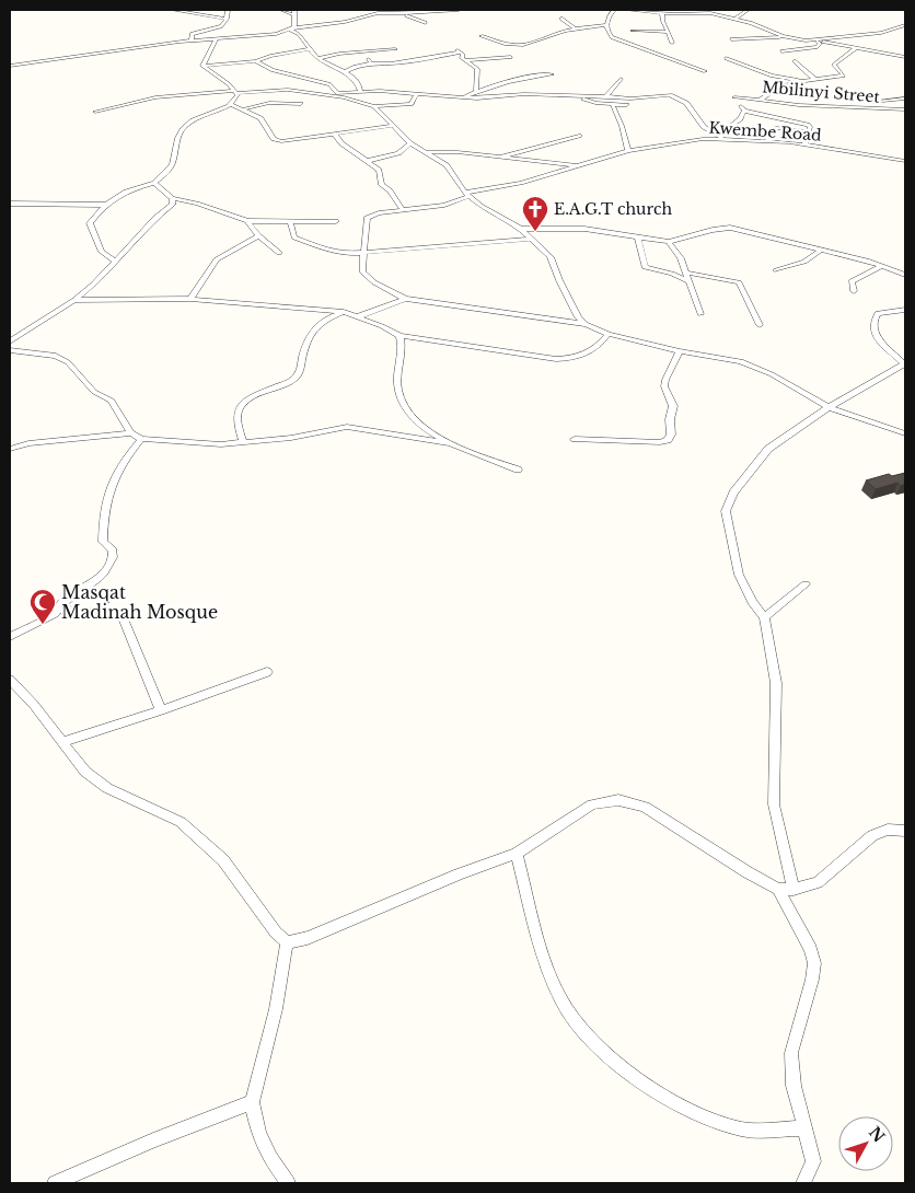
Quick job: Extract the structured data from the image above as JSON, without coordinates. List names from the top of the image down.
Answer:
{
  "streets": {
    "street": ["Mbilinyi Street", "Kwembe Road"]
  },
  "places": {
    "church": ["E.A.G.T church"],
    "mosque": ["Masqat Madinah Mosque"]
  },
  "north": "top right"
}
